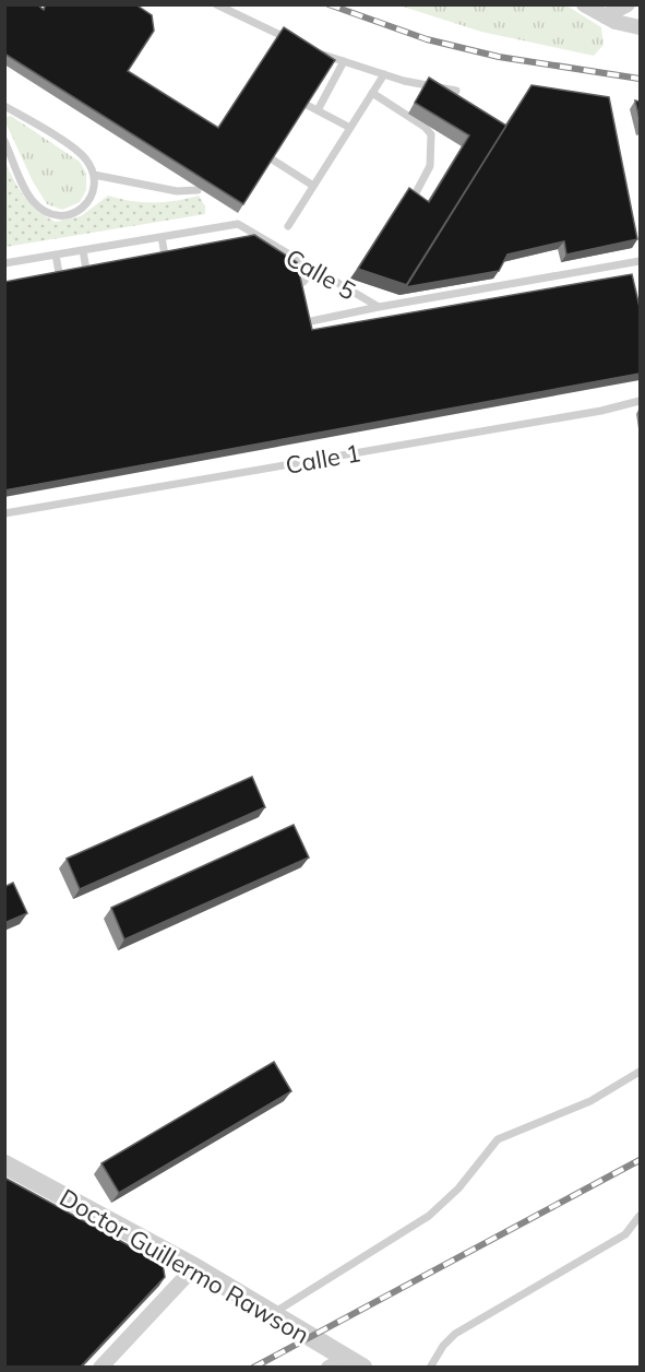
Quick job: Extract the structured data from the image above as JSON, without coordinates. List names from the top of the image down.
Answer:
{
  "streets": {
    "street": ["Doctor Guillermo Rawson"],
    "lane": ["Calle 5", "Calle 1"]
  }
}
